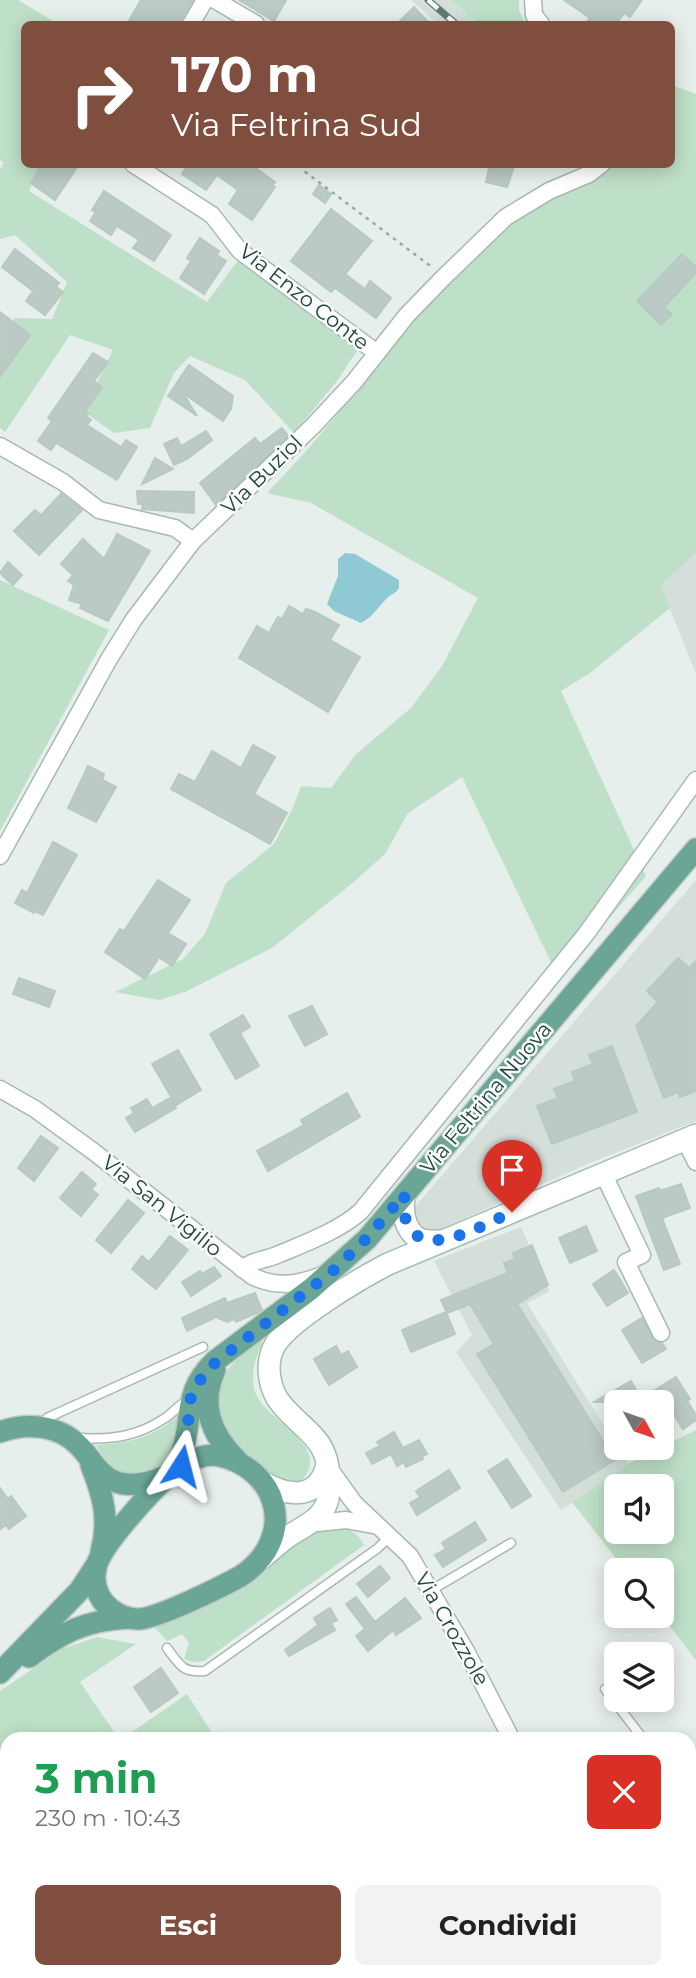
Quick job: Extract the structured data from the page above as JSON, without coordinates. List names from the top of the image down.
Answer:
{
  "streets": {
    "main road": ["Via Feltrina Nuova"],
    "street": [
      "Via Enzo Conte",
      "Via Buziol",
      "Via San Vigilio",
      "Via Crozzole"
    ]
  },
  "crossings": [
    ["Via Enzo Conte", "Via Buziol"],
    ["Via Feltrina Nuova", "Via San Vigilio"]
  ],
  "north": "bottom right",
  "page": {
    "turn": ["170 m", "Via Feltrina Sud"],
    "heading": ["3 min", "230 m · 10:43"],
    "buttons": ["Esci", "Condividi"]
  }
}
